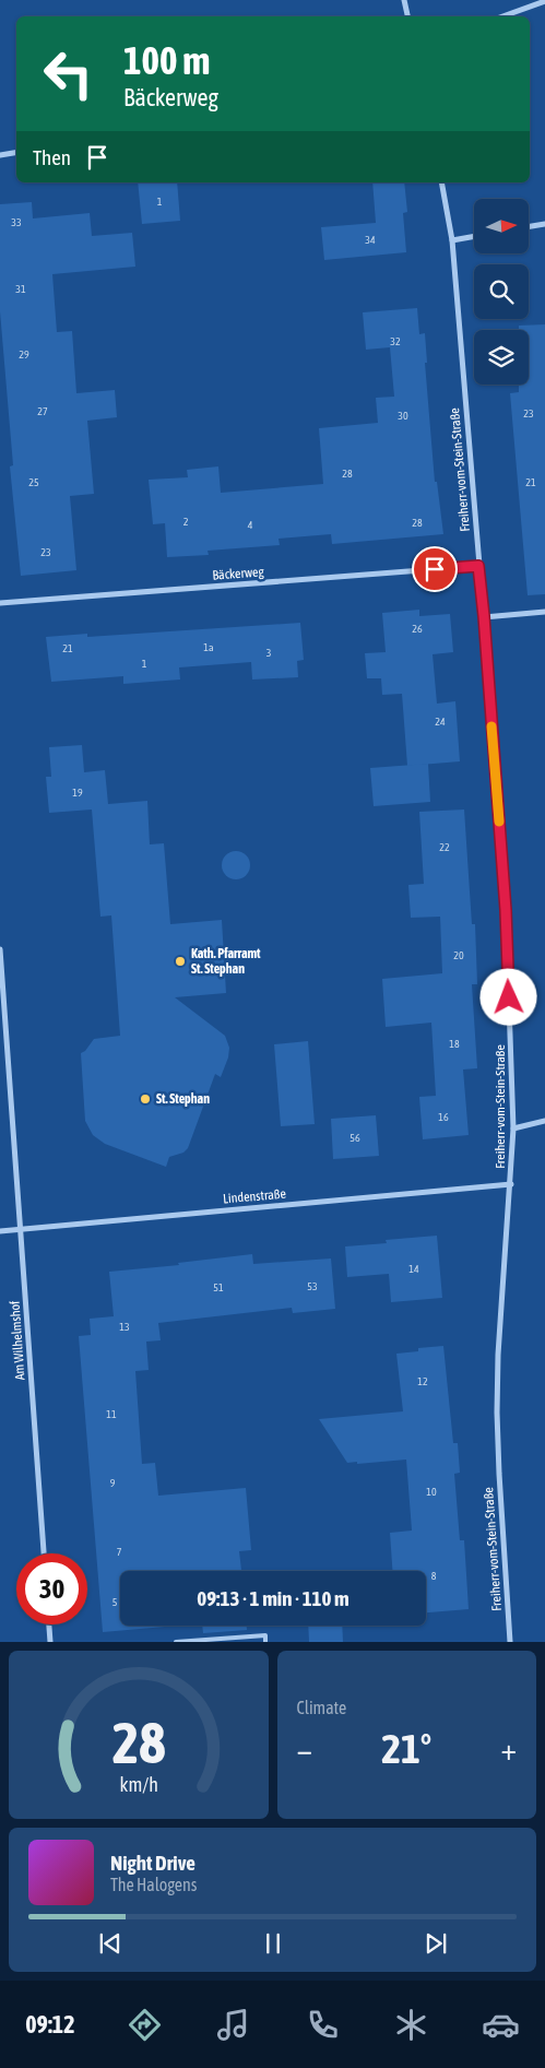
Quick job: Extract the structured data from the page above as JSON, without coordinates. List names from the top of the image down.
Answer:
{
  "streets": {
    "street": [
      "Freiherr-vom-Stein-Straße",
      "Bäckerweg",
      "Lindenstraße",
      "Am Wilhelmshof"
    ]
  },
  "crossings": [
    ["Freiherr-vom-Stein-Straße", "Bäckerweg"],
    ["Freiherr-vom-Stein-Straße", "Lindenstraße"],
    ["Lindenstraße", "Am Wilhelmshof"]
  ],
  "places": ["Kath. Pfarramt St. Stephan", "St. Stephan"],
  "house_numbers": [
    "1",
    "33",
    "34",
    "31",
    "32",
    "29",
    "27",
    "23",
    "30",
    "28",
    "25",
    "21",
    "2",
    "28",
    "4",
    "23",
    "26",
    "1a",
    "21",
    "3",
    "1",
    "24",
    "19",
    "22",
    "20",
    "18",
    "16",
    "56",
    "14",
    "53",
    "51",
    "13",
    "12",
    "11",
    "9",
    "10",
    "7",
    "8",
    "5"
  ],
  "north": "right",
  "page": {
    "turn": ["100 m", "Bäckerweg"],
    "then": "Then",
    "limit": "30",
    "trip": "09:13 · 1 min · 110 m",
    "tile": "Climate",
    "heat": ["−", "21°", "+"],
    "song": ["Night Drive", "The Halogens"],
    "tabs": "09:12",
    "gauge": ["28", "km/h"]
  }
}
